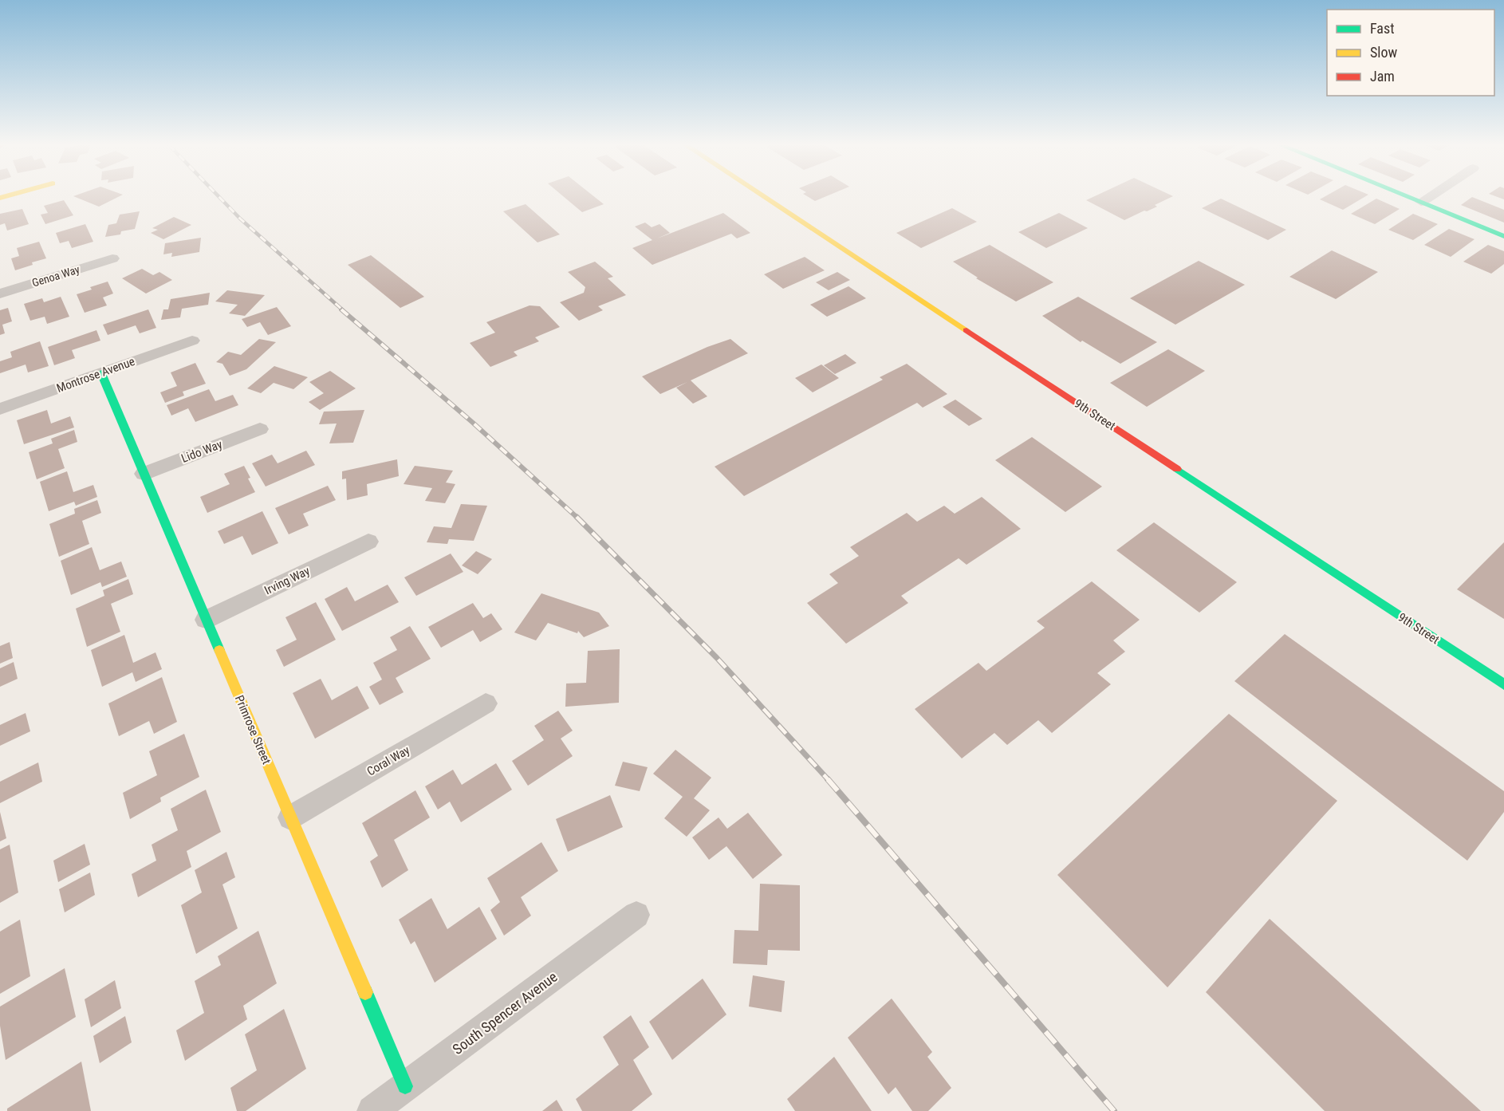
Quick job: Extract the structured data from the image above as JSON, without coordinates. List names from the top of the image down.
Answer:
{
  "streets": {
    "street": [
      "Genoa Way",
      "Montrose Avenue",
      "9th Street",
      "Lido Way",
      "Irving Way",
      "Primrose Street",
      "Coral Way",
      "South Spencer Avenue"
    ]
  },
  "crossings": [
    ["Montrose Avenue", "Primrose Street"],
    ["Lido Way", "Primrose Street"],
    ["Irving Way", "Primrose Street"],
    ["Primrose Street", "Coral Way"],
    ["Primrose Street", "South Spencer Avenue"]
  ],
  "legend": ["Fast", "Slow", "Jam"]
}
